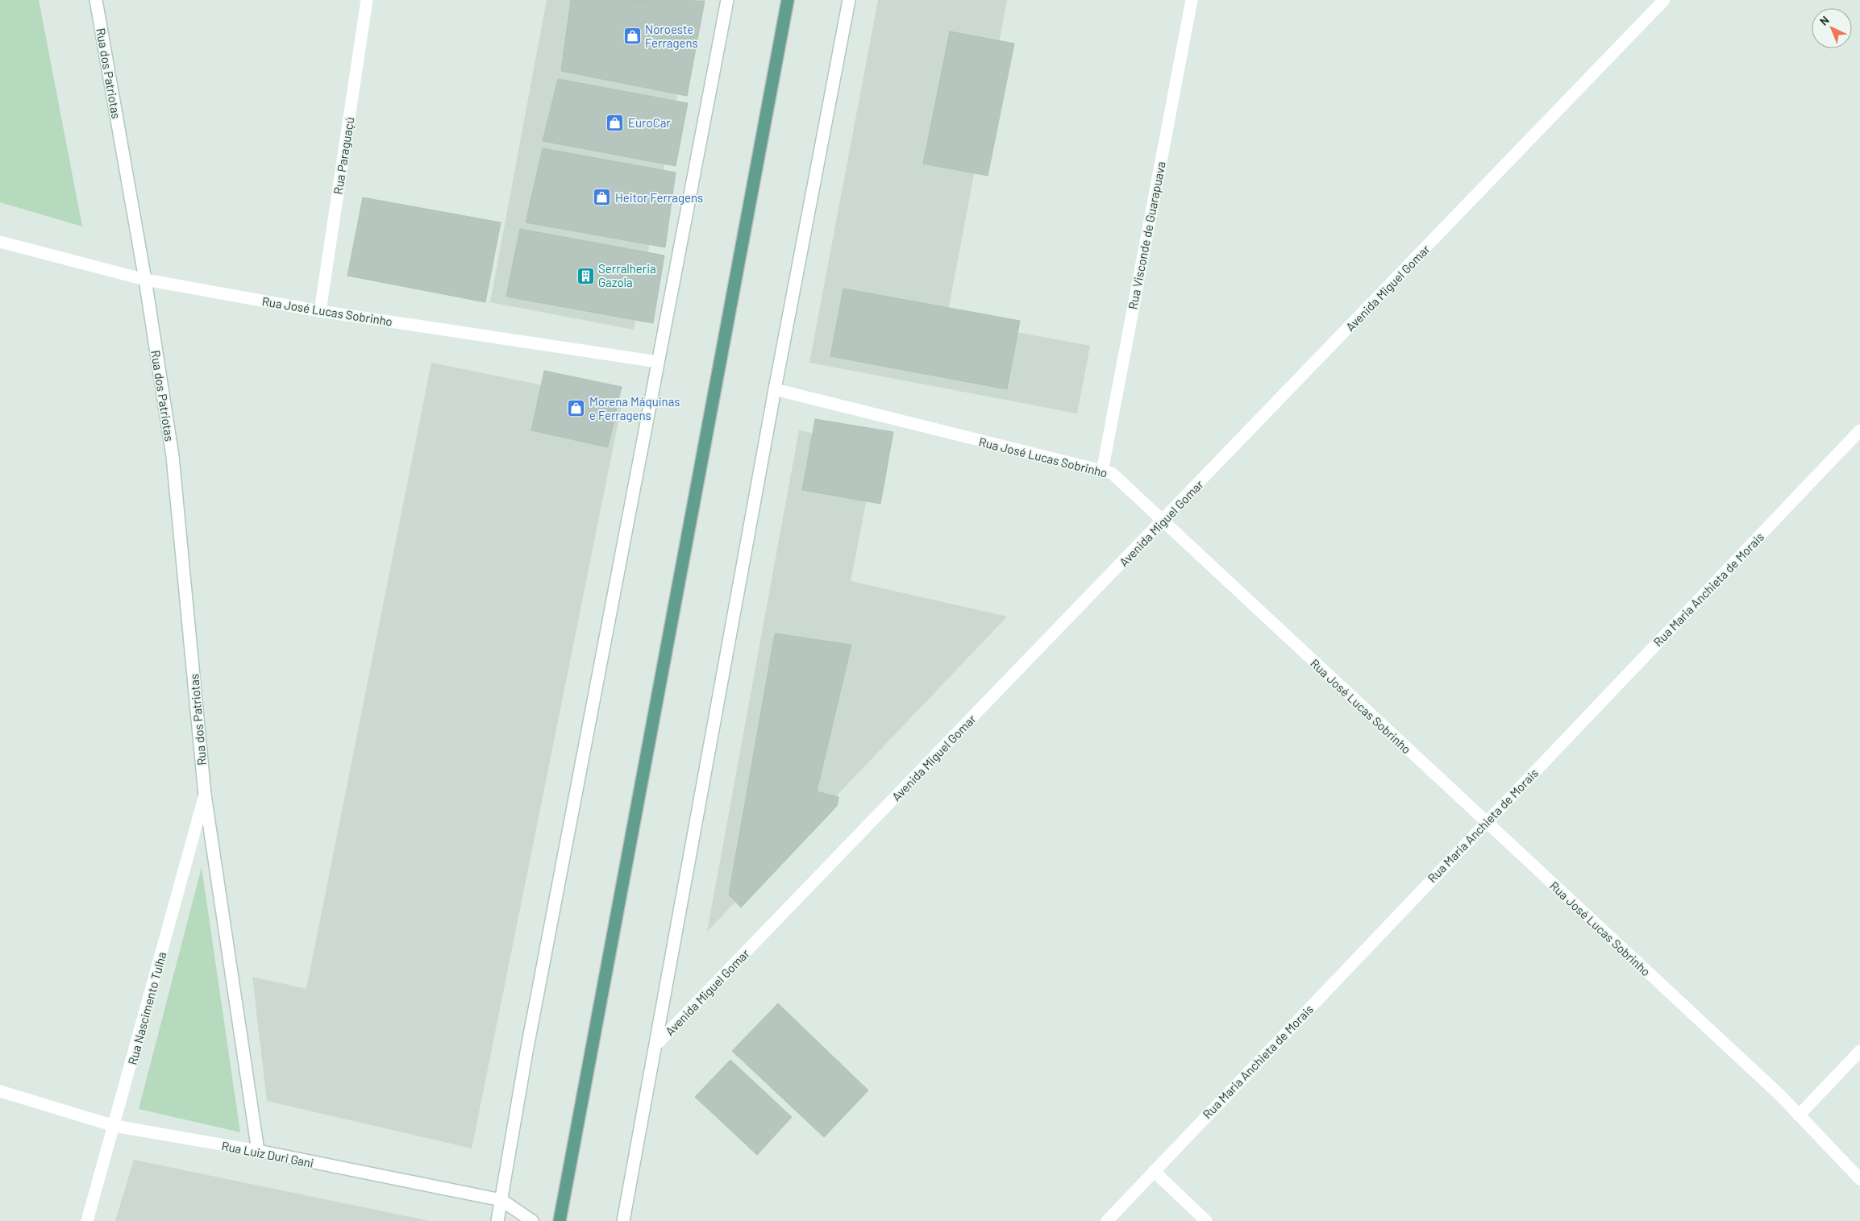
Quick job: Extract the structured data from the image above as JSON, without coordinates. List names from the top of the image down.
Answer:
{
  "streets": {
    "street": [
      "Rua dos Patriotas",
      "Rua Paraguaçú",
      "Rua Visconde de Guarapuava",
      "Avenida Miguel Gomar",
      "Rua José Lucas Sobrinho",
      "Rua Maria Anchieta de Morais",
      "Rua Nascimento Tulha",
      "Rua Luiz Duri Gani"
    ]
  },
  "crossings": [
    ["Rua dos Patriotas", "Rua José Lucas Sobrinho"],
    ["Rua dos Patriotas", "Rua Nascimento Tulha"],
    ["Rua dos Patriotas", "Rua Luiz Duri Gani"],
    ["Rua Paraguaçú", "Rua José Lucas Sobrinho"],
    ["Rua Visconde de Guarapuava", "Rua José Lucas Sobrinho"],
    ["Avenida Miguel Gomar", "Rua José Lucas Sobrinho"],
    ["Rua José Lucas Sobrinho", "Rua Maria Anchieta de Morais"],
    ["Rua Nascimento Tulha", "Rua Luiz Duri Gani"]
  ],
  "places": {
    "shop": [
      "Noroeste Ferragens",
      "EuroCar",
      "Heitor Ferragens",
      "Morena Máquinas e Ferragens"
    ],
    "building": ["Serralheria Gazola"]
  },
  "north": "top left"
}
